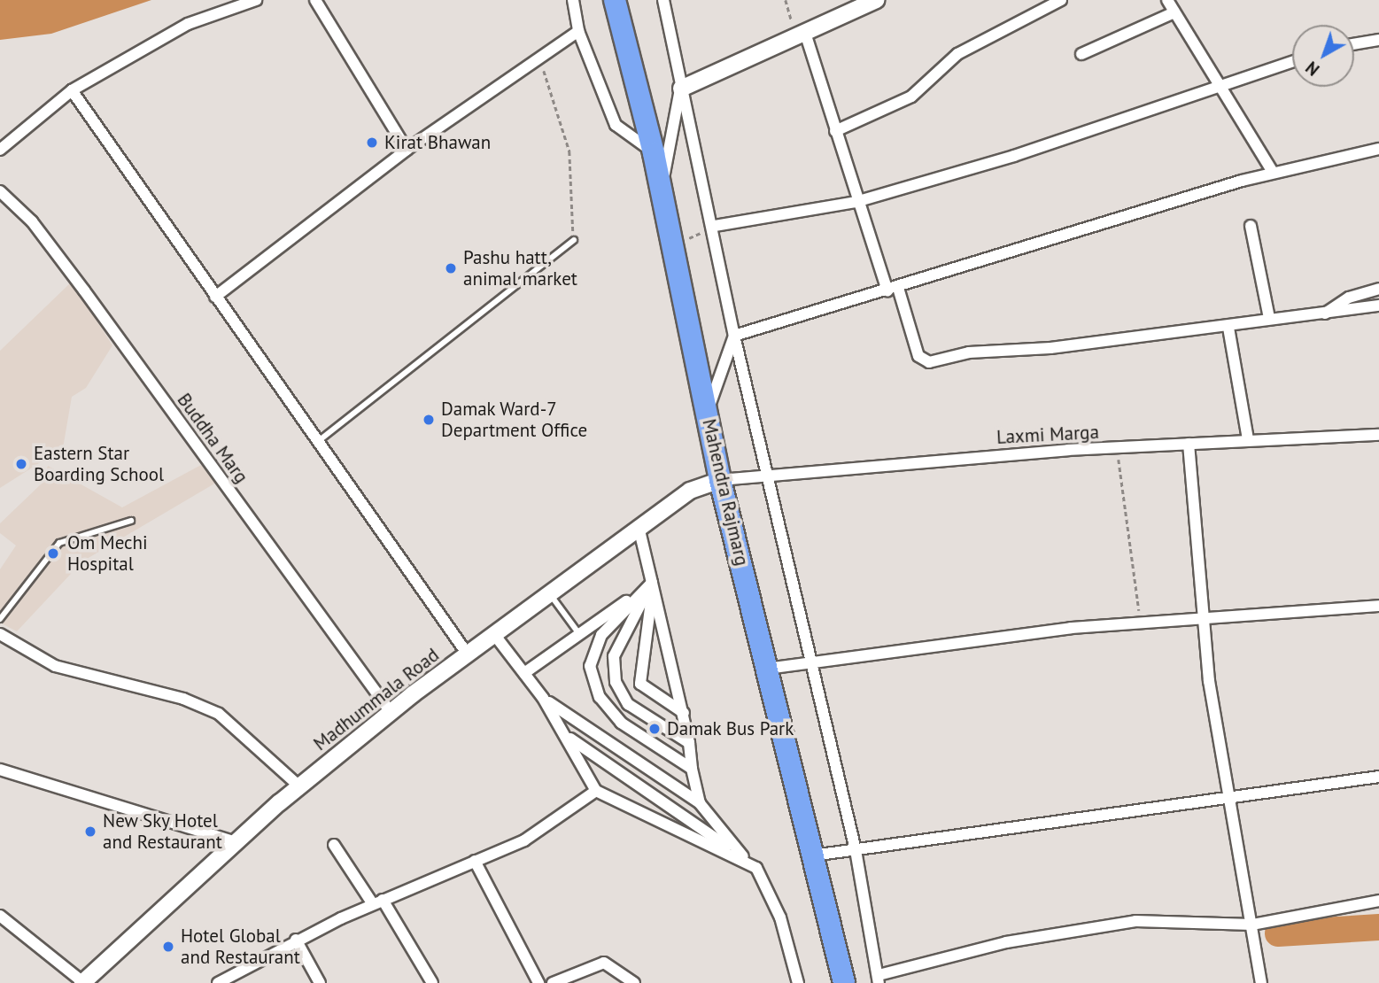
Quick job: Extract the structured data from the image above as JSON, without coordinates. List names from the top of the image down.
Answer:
{
  "streets": {
    "highway": ["Mahendra Rajmarg"],
    "street": ["Laxmi Marga", "Buddha Marg", "Madhummala Road"]
  },
  "crossings": [
    ["Laxmi Marga", "Mahendra Rajmarg"],
    ["Laxmi Marga", "Madhummala Road"],
    ["Buddha Marg", "Madhummala Road"],
    ["Mahendra Rajmarg", "Madhummala Road"]
  ],
  "places": [
    "Kirat Bhawan",
    "Pashu hatt, animal market",
    "Damak Ward-7 Department Office",
    "Eastern Star Boarding School",
    "Om Mechi Hospital",
    "Damak Bus Park",
    "New Sky Hotel and Restaurant",
    "Hotel Global and Restaurant"
  ],
  "north": "bottom left"
}
